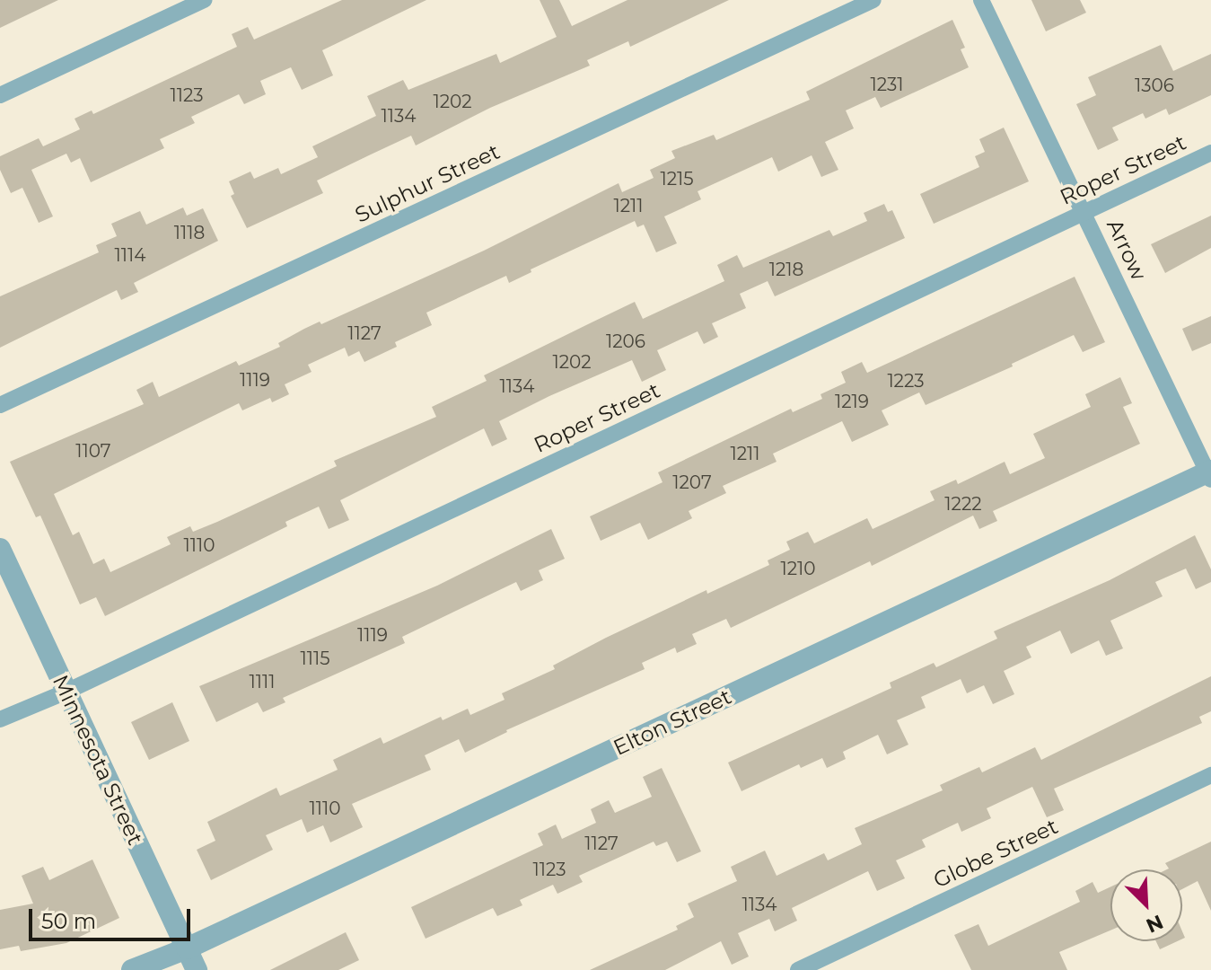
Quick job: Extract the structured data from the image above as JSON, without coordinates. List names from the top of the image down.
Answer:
{
  "streets": {
    "street": [
      "Roper Street",
      "Sulphur Street",
      "Arrow",
      "Elton Street",
      "Minnesota Street",
      "Globe Street"
    ]
  },
  "crossings": [
    ["Roper Street", "Arrow"],
    ["Roper Street", "Minnesota Street"],
    ["Arrow", "Elton Street"],
    ["Elton Street", "Minnesota Street"]
  ],
  "house_numbers": [
    "1231",
    "1306",
    "1123",
    "1202",
    "1134",
    "1215",
    "1211",
    "1118",
    "1114",
    "1218",
    "1127",
    "1206",
    "1202",
    "1119",
    "1223",
    "1134",
    "1219",
    "1107",
    "1211",
    "1207",
    "1222",
    "1110",
    "1210",
    "1119",
    "1115",
    "1111",
    "1110",
    "1127",
    "1123",
    "1134"
  ],
  "scale_bar": "50 m",
  "north": "bottom right"
}
